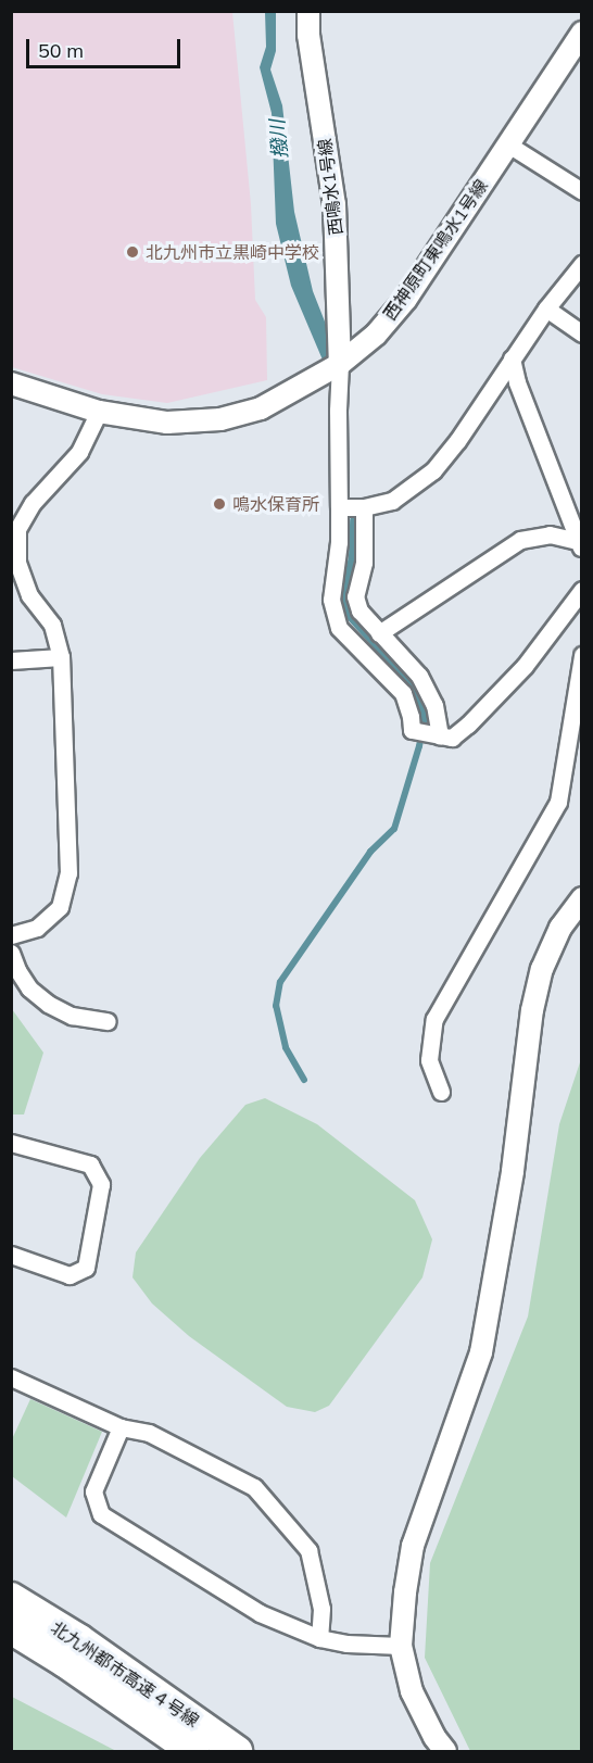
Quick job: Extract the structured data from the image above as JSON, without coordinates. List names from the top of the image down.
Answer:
{
  "streets": {
    "highway": ["北九州都市高速４号線"],
    "street": ["西鳴水1号線", "西神原町東鳴水1号線"]
  },
  "crossings": [
    ["西鳴水1号線", "西神原町東鳴水1号線"]
  ],
  "water": ["撥川"],
  "places": ["北九州市立黒崎中学校", "鳴水保育所"],
  "scale_bar": "50 m"
}
